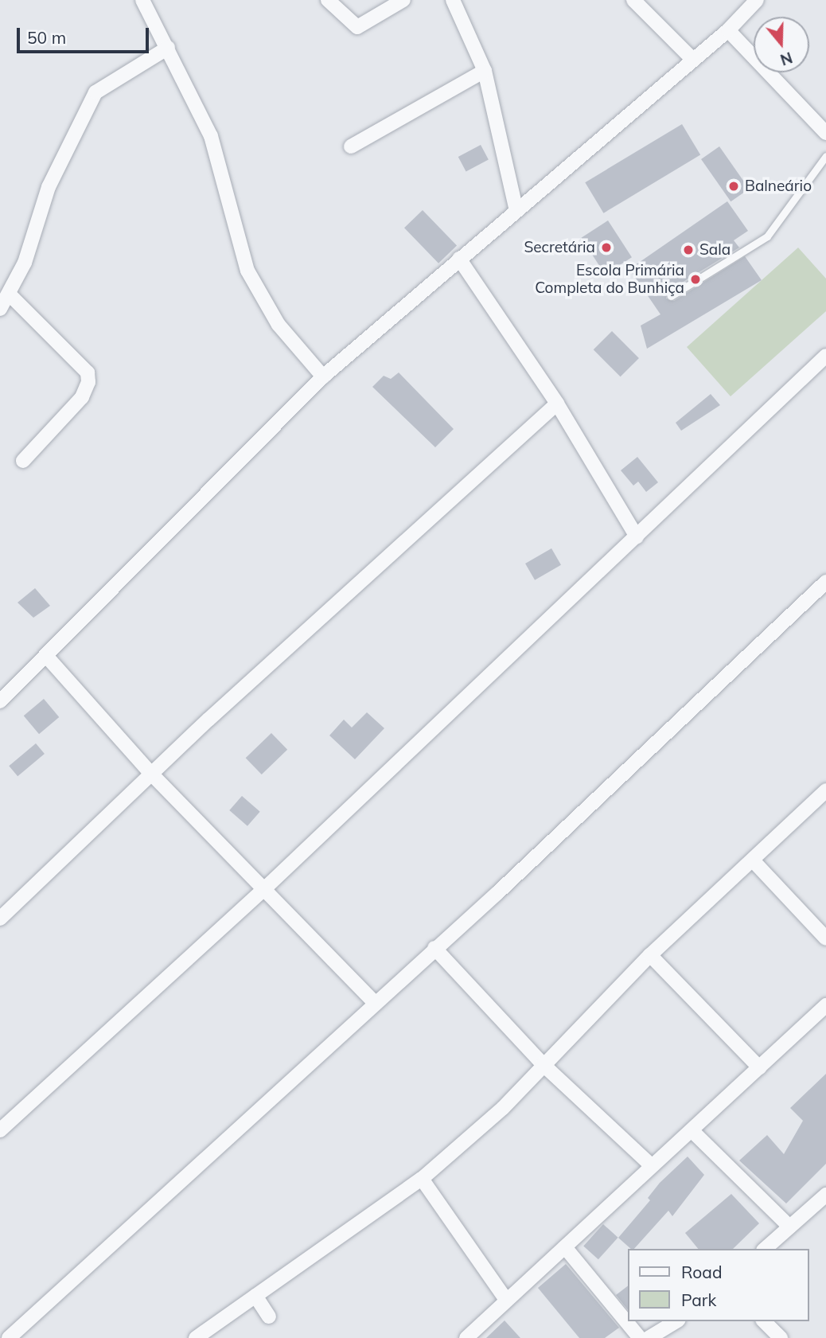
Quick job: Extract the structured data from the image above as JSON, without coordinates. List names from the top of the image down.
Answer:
{
  "places": [
    "Balneário",
    "Secretária",
    "Sala",
    "Escola Primária Completa do Bunhiça"
  ],
  "legend": ["Road", "Park"],
  "scale_bar": "50 m",
  "north": "bottom"
}
